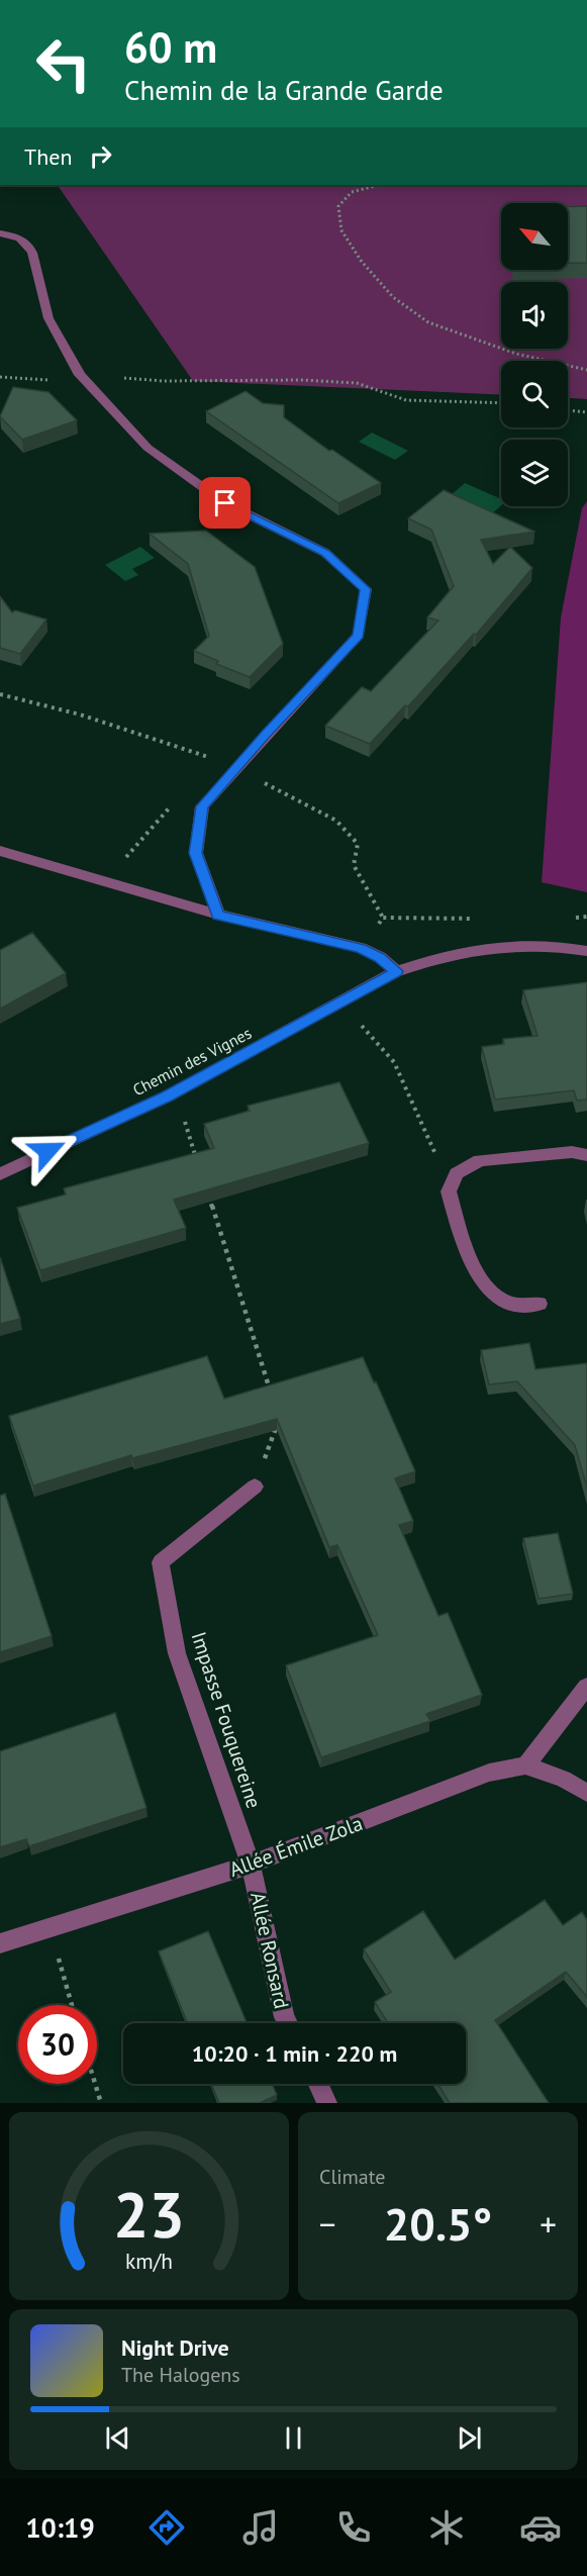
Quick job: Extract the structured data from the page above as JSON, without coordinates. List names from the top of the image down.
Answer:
{
  "streets": {
    "street": [
      "Chemin des Vignes",
      "Impasse Fouquereine",
      "Allée Émile Zola",
      "Allée Ronsard"
    ]
  },
  "crossings": [
    ["Impasse Fouquereine", "Allée Émile Zola"],
    ["Impasse Fouquereine", "Allée Ronsard"],
    ["Allée Émile Zola", "Allée Ronsard"]
  ],
  "north": "top left",
  "page": {
    "turn": ["60 m", "Chemin de la Grande Garde"],
    "then": "Then",
    "limit": "30",
    "trip": "10:20 · 1 min · 220 m",
    "tile": "Climate",
    "heat": ["−", "20.5°", "+"],
    "song": ["Night Drive", "The Halogens"],
    "tabs": "10:19",
    "gauge": ["23", "km/h"]
  }
}
